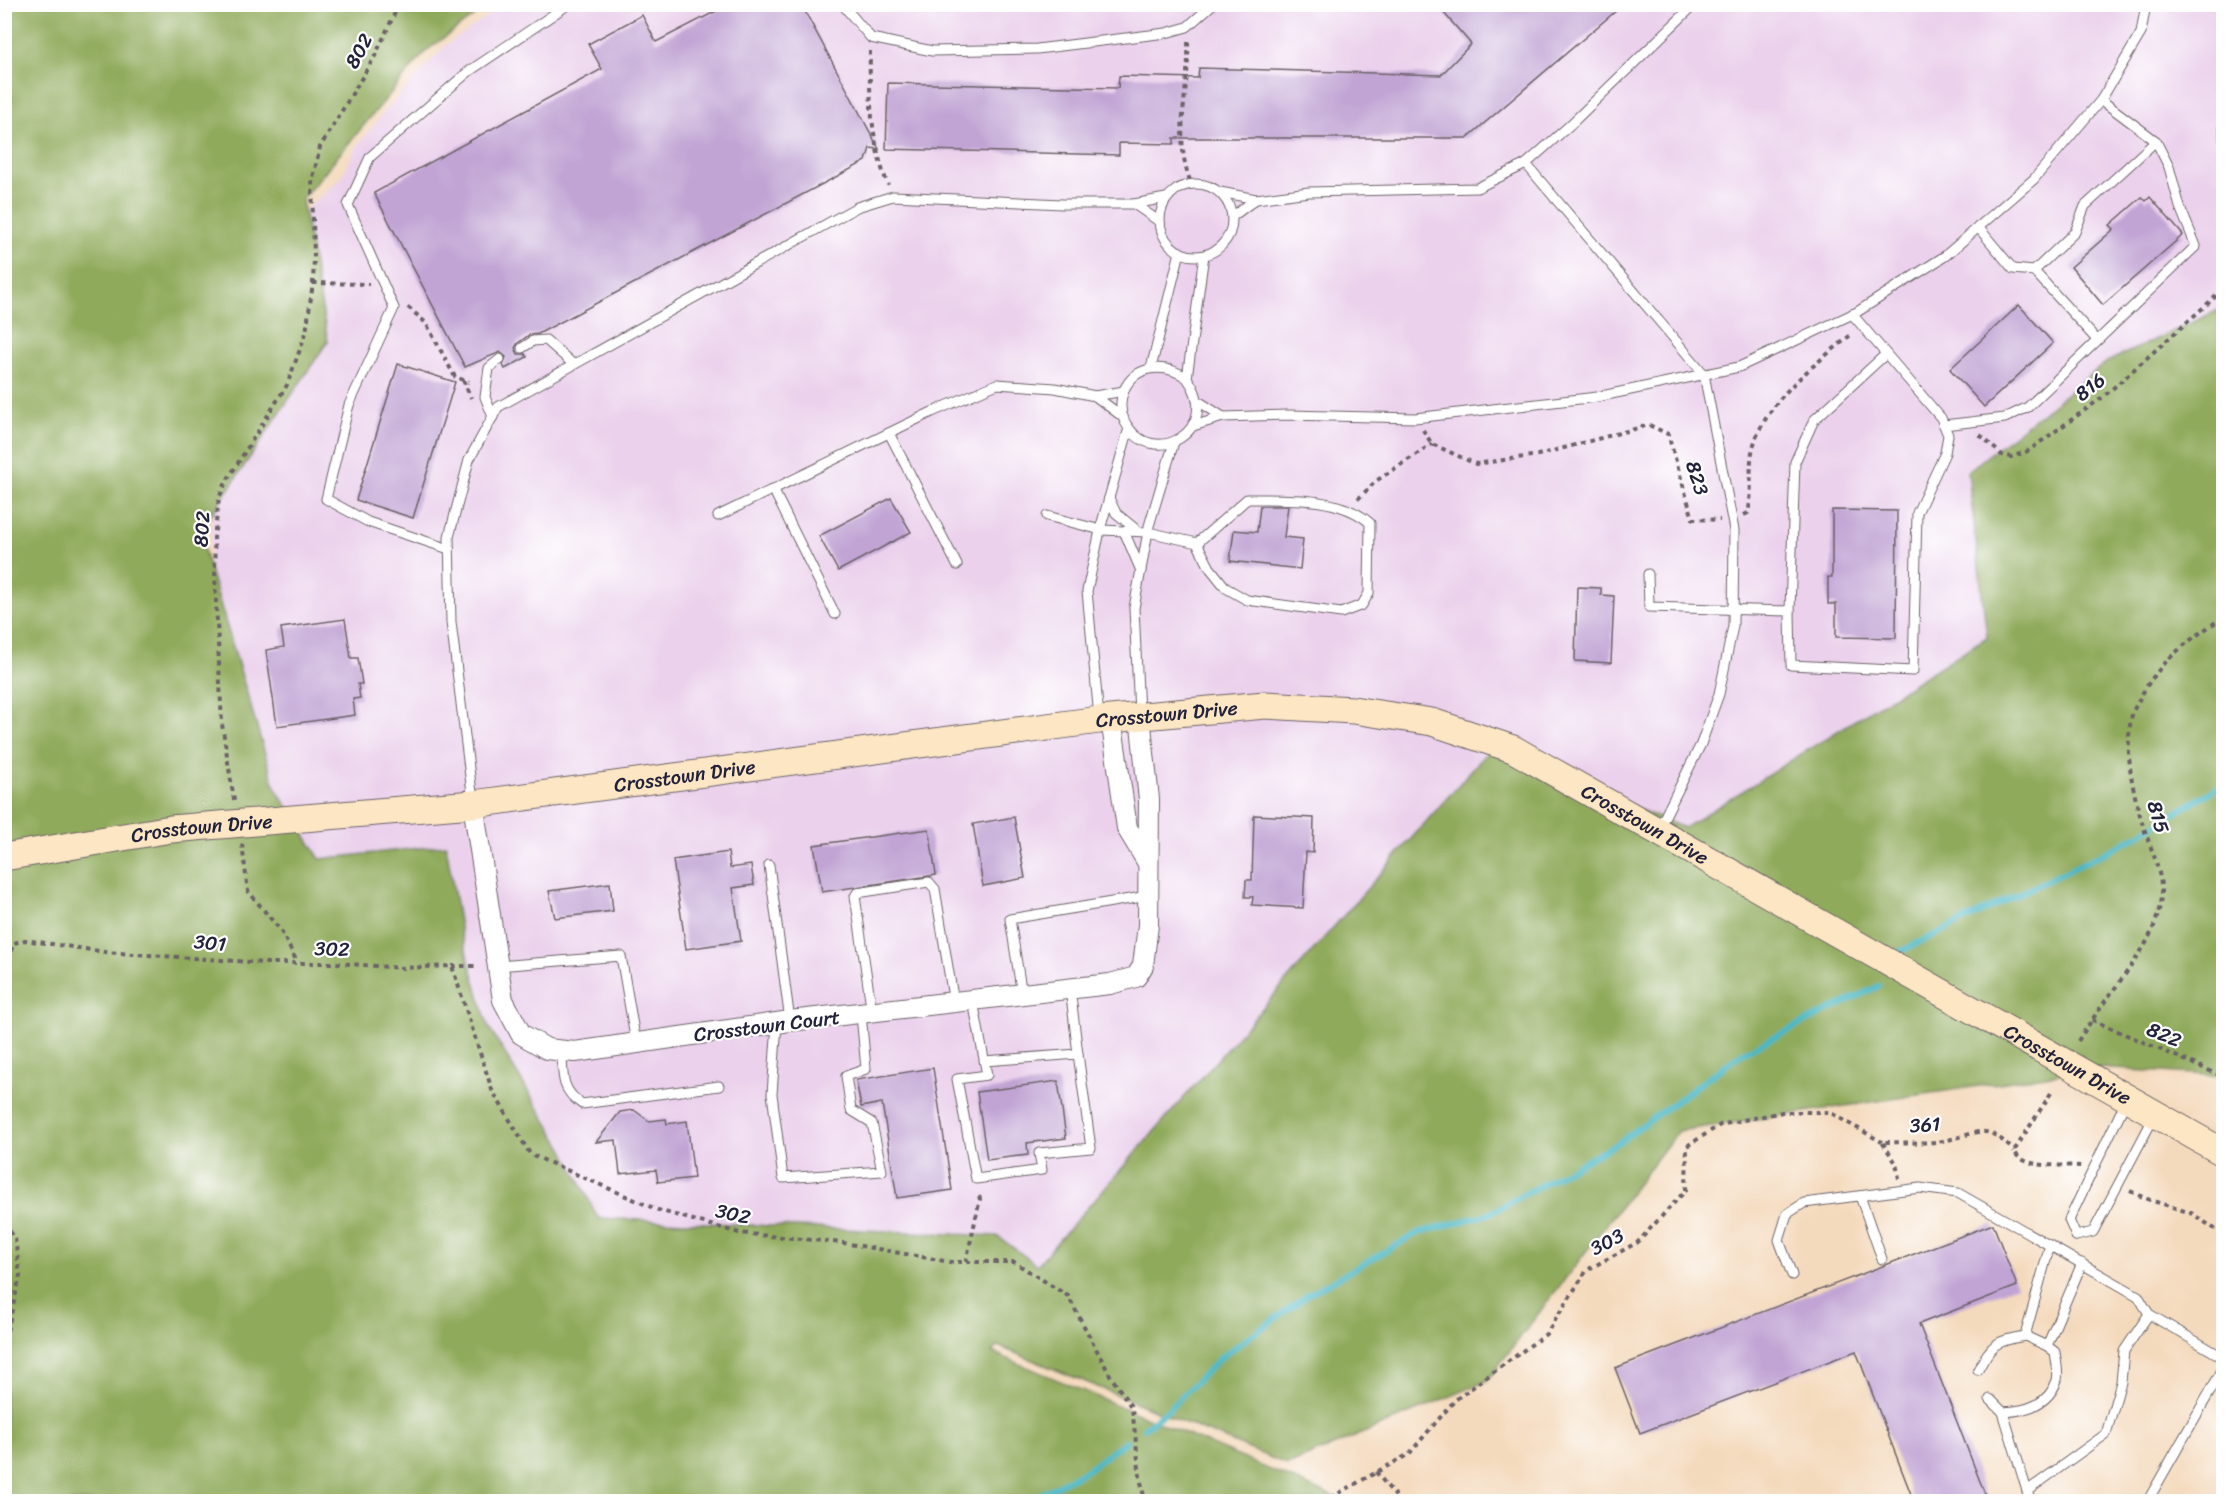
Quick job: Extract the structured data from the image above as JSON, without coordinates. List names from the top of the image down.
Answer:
{
  "streets": {
    "street": ["Crosstown Drive", "Crosstown Court"],
    "path": [
      "802",
      "816",
      "823",
      "815",
      "301",
      "302",
      "822",
      "361",
      "303"
    ]
  },
  "crossings": [
    ["Crosstown Drive", "Crosstown Court"],
    ["815", "822"],
    ["301", "302"],
    ["361", "303"]
  ]
}
